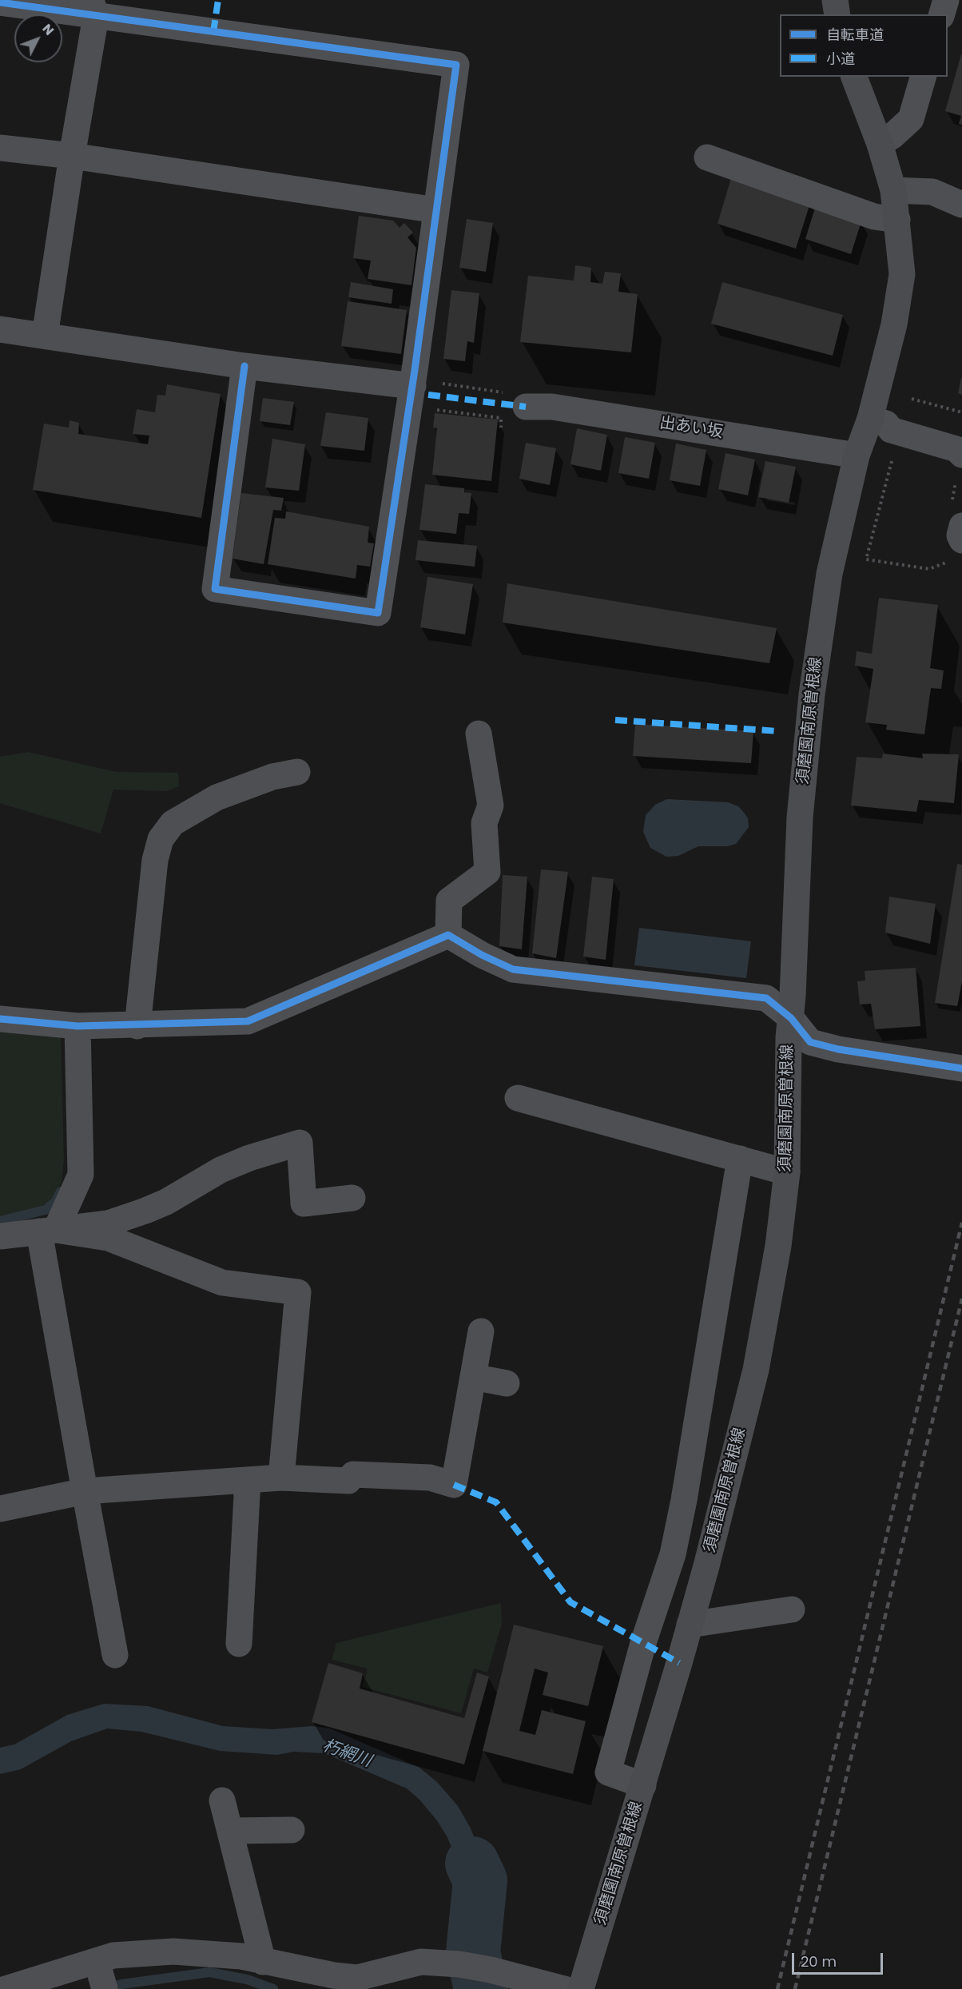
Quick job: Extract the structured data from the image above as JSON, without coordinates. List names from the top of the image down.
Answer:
{
  "streets": {
    "main road": ["須磨園南原曽根線"],
    "street": ["出あい坂"]
  },
  "crossings": [
    ["出あい坂", "須磨園南原曽根線"]
  ],
  "water": ["朽網川"],
  "legend": ["自転車道", "小道"],
  "scale_bar": "20 m",
  "north": "top right"
}
